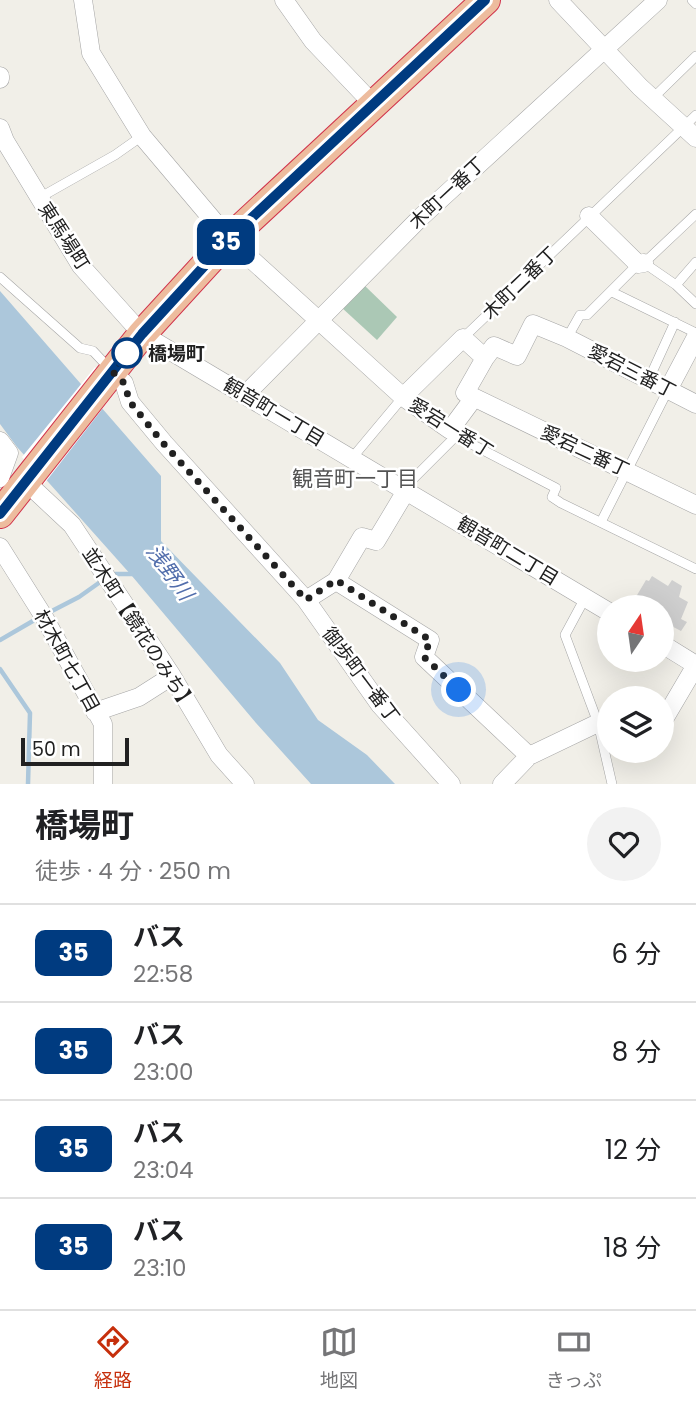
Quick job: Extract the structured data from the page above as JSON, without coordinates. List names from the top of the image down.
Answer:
{
  "streets": {
    "street": [
      "木町一番丁",
      "東馬場町",
      "木町二番丁",
      "愛宕三番丁",
      "観音町一丁目",
      "愛宕一番丁",
      "愛宕二番丁",
      "観音町二丁目",
      "並木町【鏡花のみち】",
      "材木町七丁目",
      "御歩町一番丁"
    ]
  },
  "crossings": [
    ["木町一番丁", "観音町一丁目"],
    ["木町一番丁", "愛宕一番丁"],
    ["東馬場町", "観音町一丁目"],
    ["木町二番丁", "観音町一丁目"],
    ["木町二番丁", "愛宕一番丁"],
    ["観音町一丁目", "観音町二丁目"]
  ],
  "districts": ["観音町一丁目"],
  "water": ["浅野川"],
  "places": ["橋場町"],
  "lines": ["bus line 35"],
  "scale_bar": "50 m",
  "north": "top",
  "page": {
    "on_map": "35",
    "scale": "50 m",
    "heading": ["橋場町", "徒歩 · 4 分 · 250 m"],
    "list": [
      {
        "mark": "35",
        "name": "バス",
        "note": "22:58",
        "value": "6 分"
      },
      {
        "mark": "35",
        "name": "バス",
        "note": "23:00",
        "value": "8 分"
      },
      {
        "mark": "35",
        "name": "バス",
        "note": "23:04",
        "value": "12 分"
      },
      {
        "mark": "35",
        "name": "バス",
        "note": "23:10",
        "value": "18 分"
      }
    ],
    "tabs": ["経路", "地図", "きっぷ"]
  }
}
